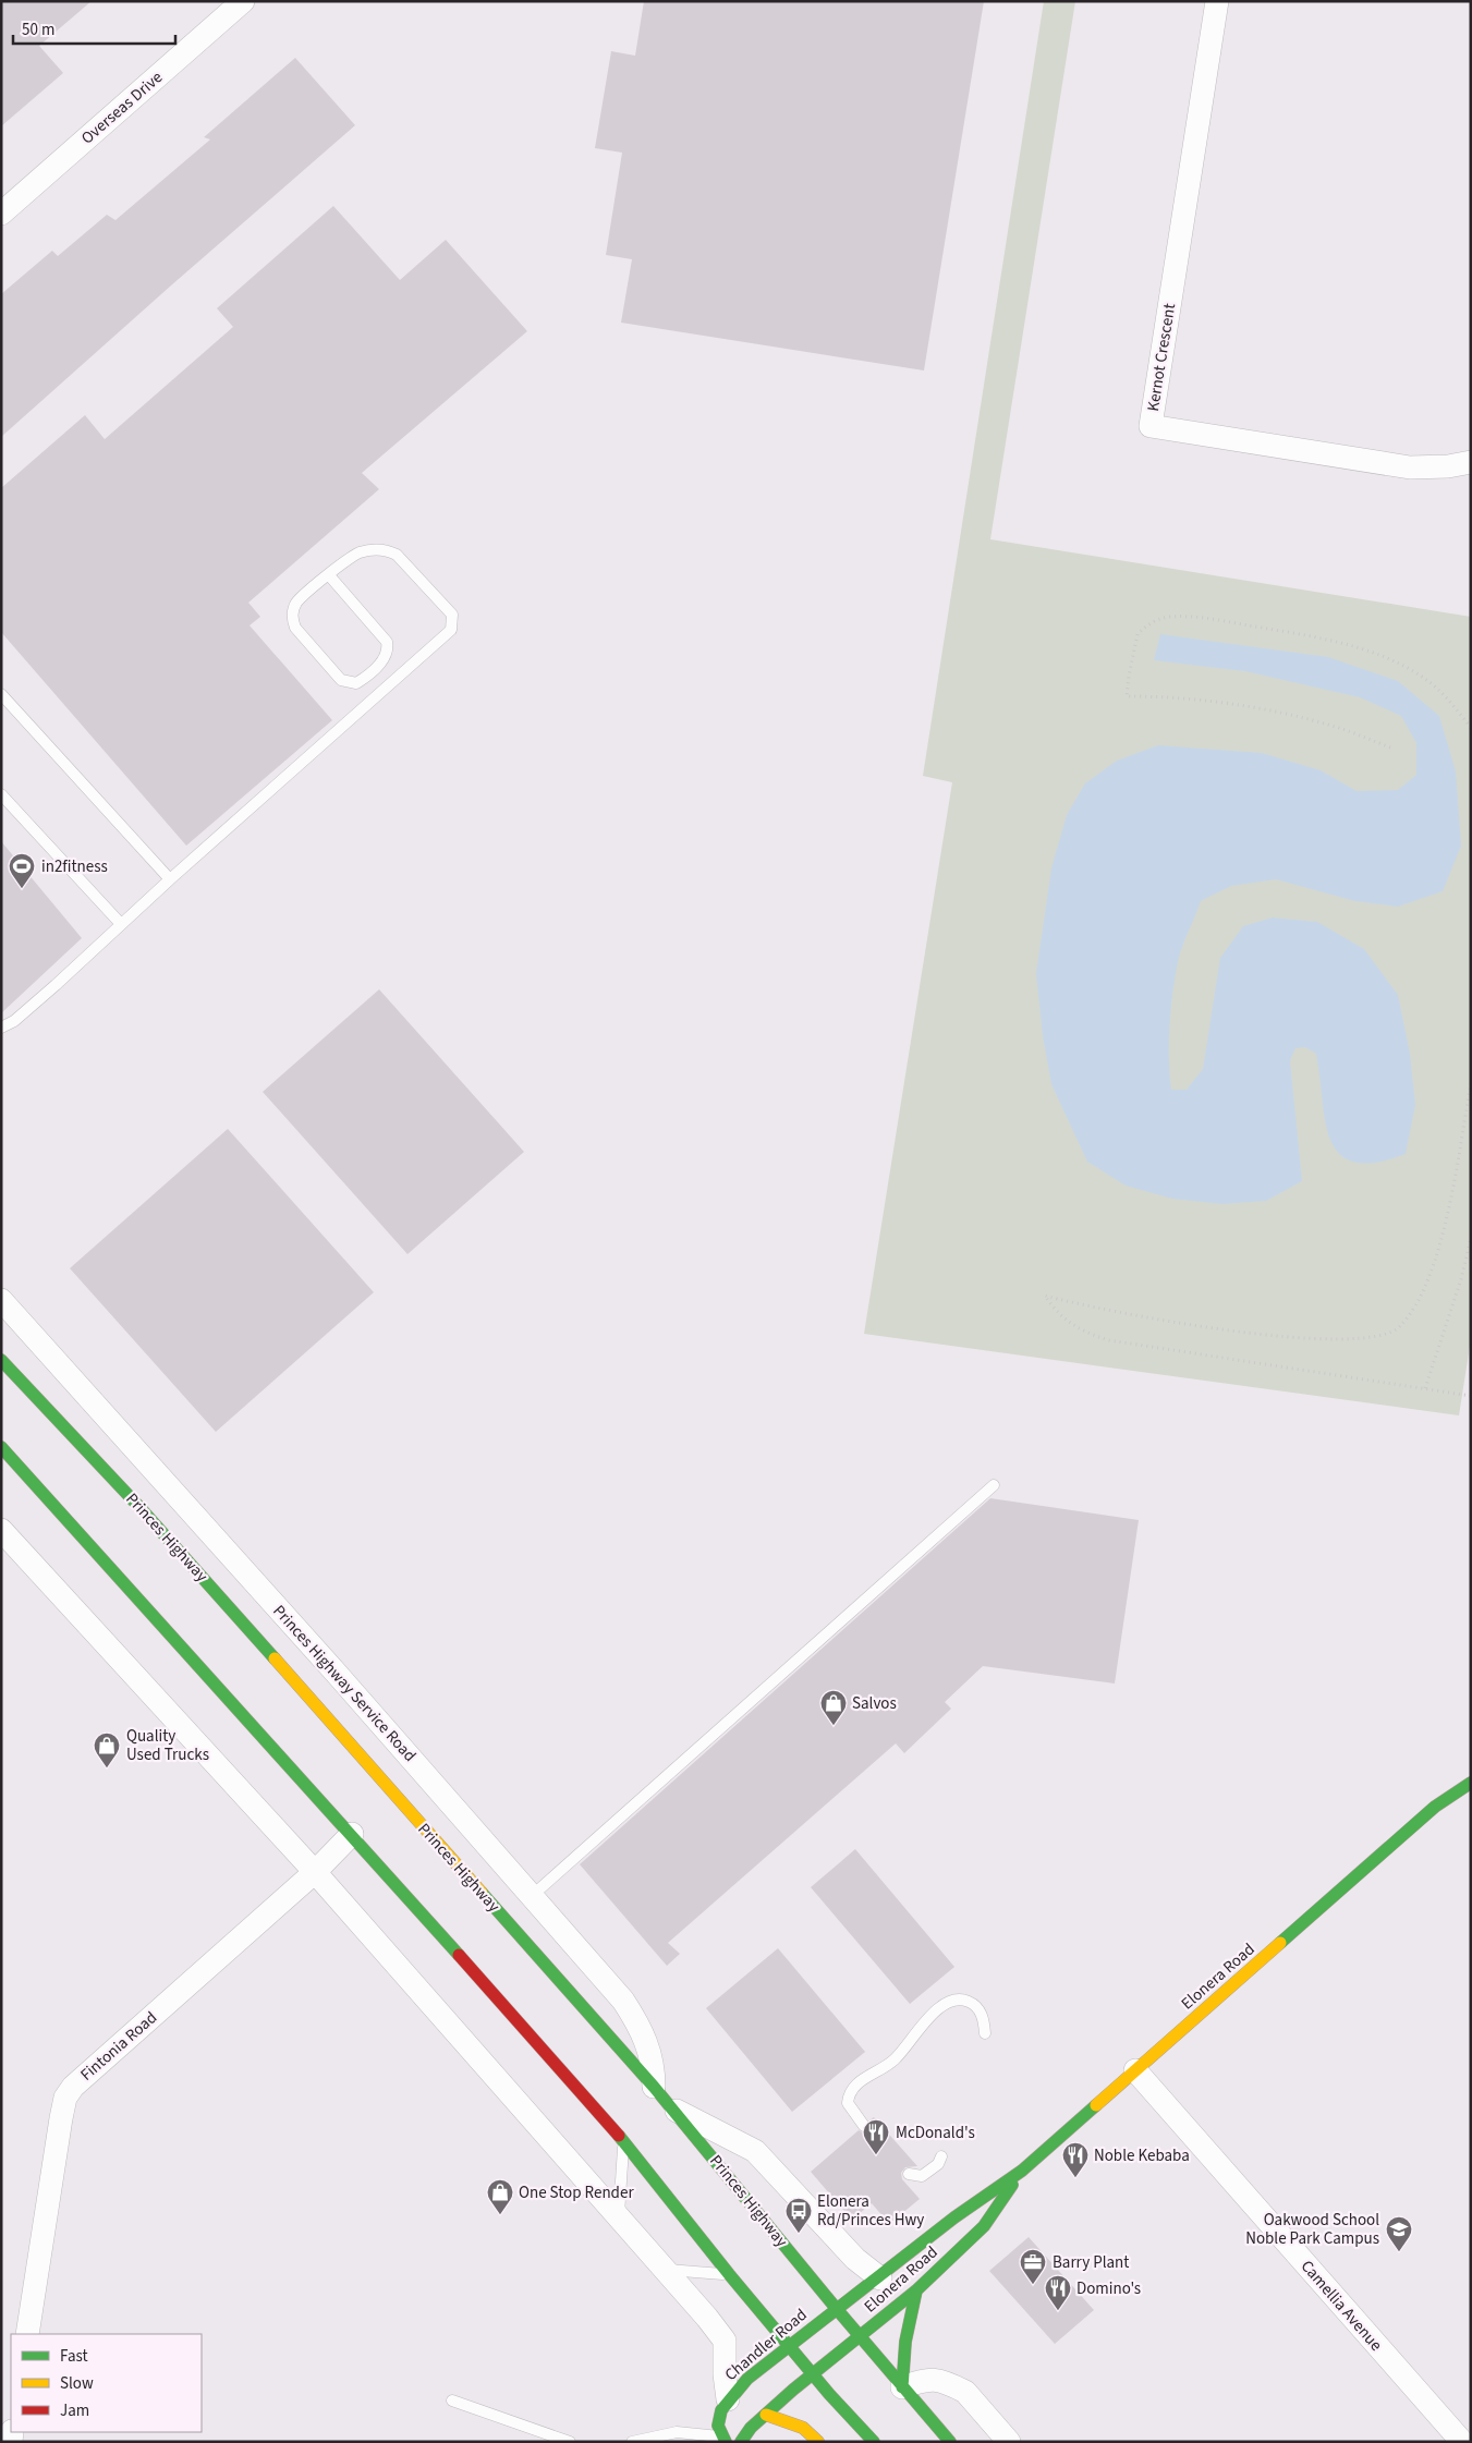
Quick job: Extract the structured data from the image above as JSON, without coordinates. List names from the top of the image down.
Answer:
{
  "streets": {
    "main road": ["Princes Highway", "Elonera Road", "Chandler Road"],
    "street": [
      "Overseas Drive",
      "Kernot Crescent",
      "Princes Highway Service Road",
      "Fintonia Road",
      "Camellia Avenue"
    ]
  },
  "crossings": [
    ["Princes Highway", "Princes Highway Service Road"],
    ["Princes Highway", "Elonera Road"],
    ["Princes Highway", "Chandler Road"],
    ["Elonera Road", "Camellia Avenue"],
    ["Elonera Road", "Chandler Road"]
  ],
  "places": {
    "sports": ["in2fitness"],
    "shop": ["Salvos", "Quality Used Trucks", "One Stop Render"],
    "restaurant": ["McDonald's", "Noble Kebaba", "Domino's"],
    "bus stop": ["Elonera Rd/Princes Hwy"],
    "school or university": ["Oakwood School Noble Park Campus"],
    "office": ["Barry Plant"]
  },
  "legend": ["Fast", "Slow", "Jam"],
  "scale_bar": "50 m"
}
